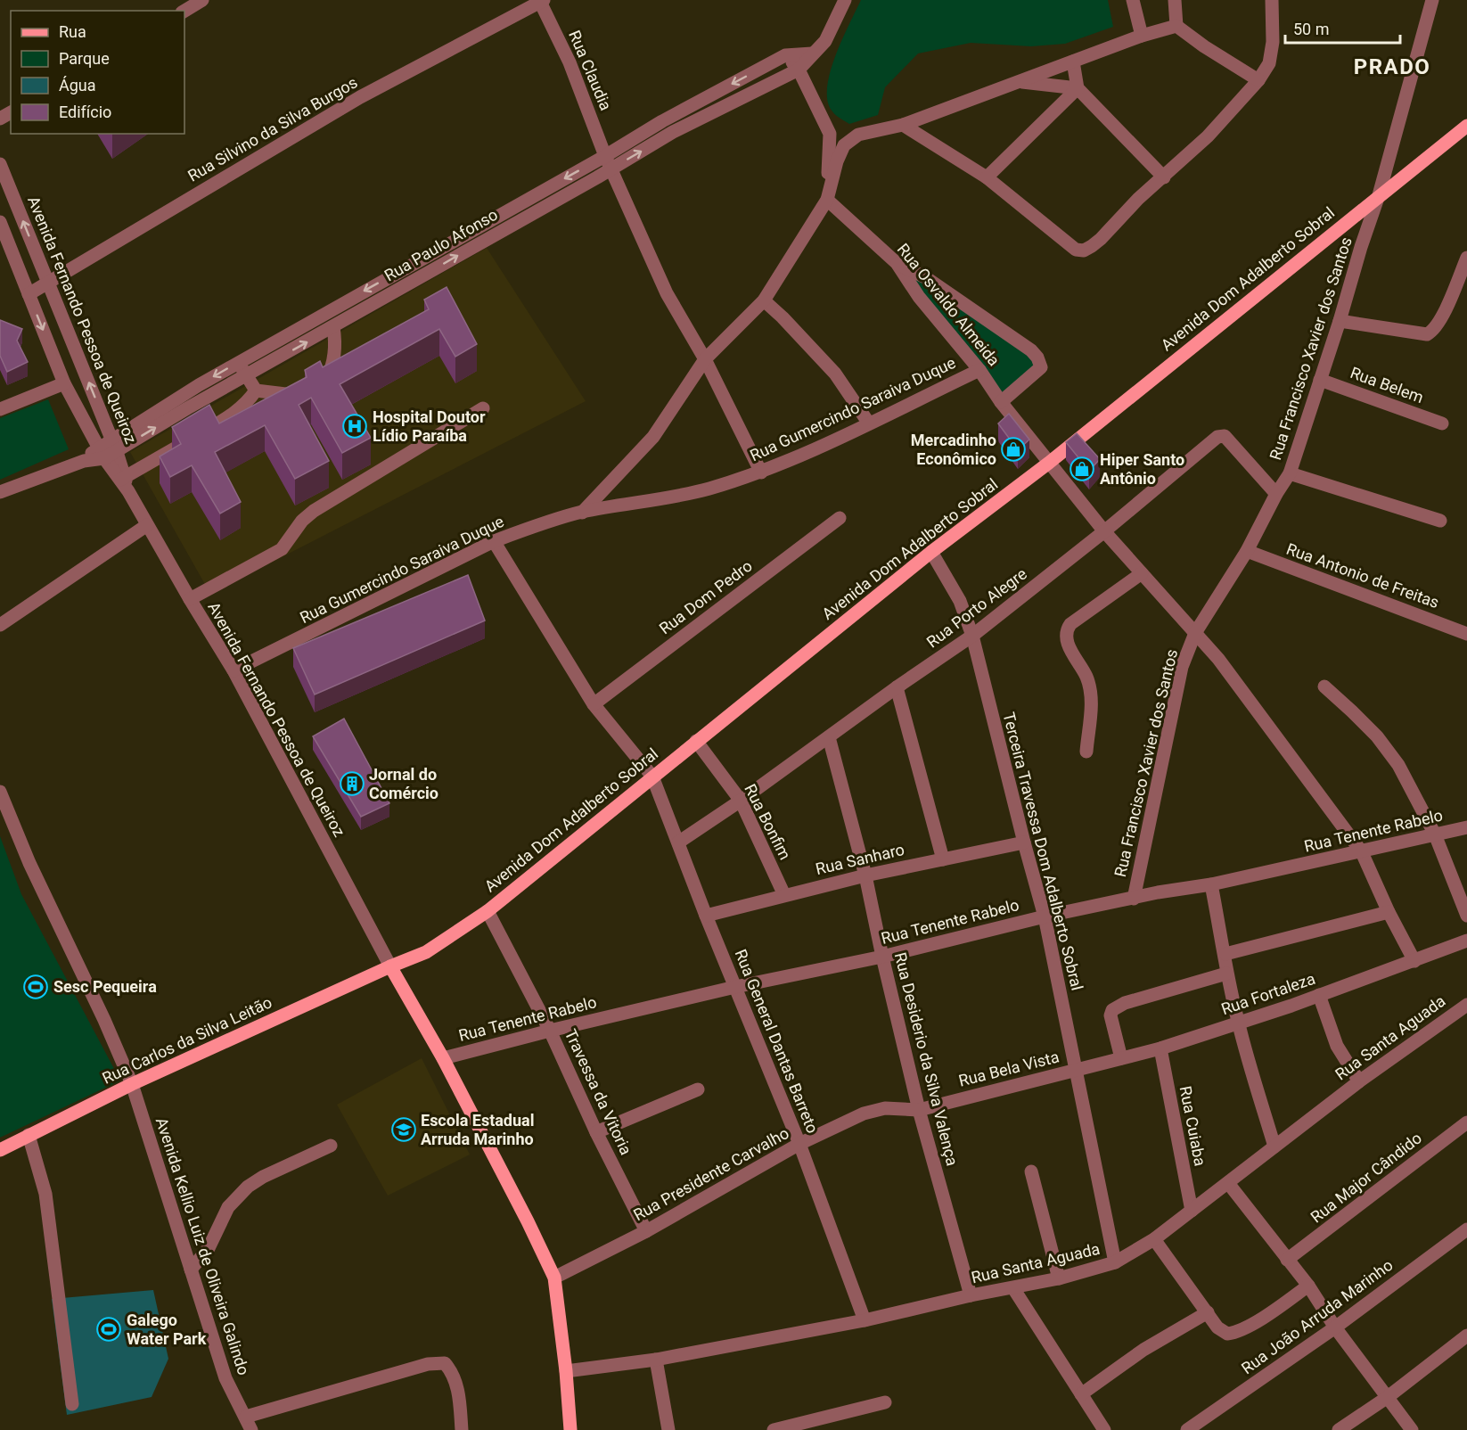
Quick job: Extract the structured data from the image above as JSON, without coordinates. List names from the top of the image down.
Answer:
{
  "streets": {
    "main road": ["Avenida Dom Adalberto Sobral", "Rua Carlos da Silva Leitão"],
    "street": [
      "Rua Claudia",
      "Rua Silvino da Silva Burgos",
      "Rua Paulo Afonso",
      "Rua Osvaldo Almeida",
      "Avenida Fernando Pessoa de Queiroz",
      "Rua Francisco Xavier dos Santos",
      "Rua Belem",
      "Rua Gumercindo Saraiva Duque",
      "Rua Antonio de Freitas",
      "Rua Dom Pedro",
      "Rua Porto Alegre",
      "Rua Bonfim",
      "Rua Tenente Rabelo",
      "Terceira Travessa Dom Adalberto Sobral",
      "Rua Sanharo",
      "Rua Fortaleza",
      "Rua Santa Aguada",
      "Rua General Dantas Barreto",
      "Rua Desiderio da Silva Valença",
      "Rua Bela Vista",
      "Travessa da Vitoria",
      "Rua Cuiaba",
      "Rua Presidente Carvalho",
      "Rua Major Cândido",
      "Avenida Kellio Luiz de Oliveira Galindo",
      "Rua João Arruda Marinho"
    ]
  },
  "crossings": [
    ["Rua Claudia", "Rua Silvino da Silva Burgos"],
    ["Rua Claudia", "Rua Paulo Afonso"],
    ["Rua Claudia", "Rua Gumercindo Saraiva Duque"],
    ["Rua Silvino da Silva Burgos", "Avenida Fernando Pessoa de Queiroz"],
    ["Rua Paulo Afonso", "Avenida Fernando Pessoa de Queiroz"],
    ["Avenida Dom Adalberto Sobral", "Rua Osvaldo Almeida"],
    ["Avenida Dom Adalberto Sobral", "Avenida Fernando Pessoa de Queiroz"],
    ["Avenida Dom Adalberto Sobral", "Rua Francisco Xavier dos Santos"],
    ["Avenida Dom Adalberto Sobral", "Rua Bonfim"],
    ["Avenida Dom Adalberto Sobral", "Terceira Travessa Dom Adalberto Sobral"],
    ["Avenida Dom Adalberto Sobral", "Rua Carlos da Silva Leitão"],
    ["Avenida Dom Adalberto Sobral", "Rua General Dantas Barreto"],
    ["Avenida Dom Adalberto Sobral", "Travessa da Vitoria"],
    ["Rua Osvaldo Almeida", "Rua Francisco Xavier dos Santos"],
    ["Rua Osvaldo Almeida", "Rua Gumercindo Saraiva Duque"],
    ["Rua Osvaldo Almeida", "Rua Porto Alegre"],
    ["Rua Osvaldo Almeida", "Rua Tenente Rabelo"],
    ["Rua Osvaldo Almeida", "Rua Fortaleza"],
    ["Avenida Fernando Pessoa de Queiroz", "Rua Gumercindo Saraiva Duque"],
    ["Avenida Fernando Pessoa de Queiroz", "Rua Carlos da Silva Leitão"],
    ["Rua Francisco Xavier dos Santos", "Rua Belem"],
    ["Rua Francisco Xavier dos Santos", "Rua Antonio de Freitas"],
    ["Rua Francisco Xavier dos Santos", "Rua Porto Alegre"],
    ["Rua Francisco Xavier dos Santos", "Rua Tenente Rabelo"],
    ["Rua Gumercindo Saraiva Duque", "Rua General Dantas Barreto"],
    ["Rua Dom Pedro", "Rua General Dantas Barreto"],
    ["Rua Porto Alegre", "Rua Bonfim"],
    ["Rua Porto Alegre", "Terceira Travessa Dom Adalberto Sobral"],
    ["Rua Porto Alegre", "Rua General Dantas Barreto"],
    ["Rua Porto Alegre", "Rua Desiderio da Silva Valença"],
    ["Rua Bonfim", "Rua Sanharo"],
    ["Rua Tenente Rabelo", "Terceira Travessa Dom Adalberto Sobral"],
    ["Rua Tenente Rabelo", "Rua General Dantas Barreto"],
    ["Rua Tenente Rabelo", "Rua Desiderio da Silva Valença"],
    ["Rua Tenente Rabelo", "Travessa da Vitoria"],
    ["Terceira Travessa Dom Adalberto Sobral", "Rua Sanharo"],
    ["Terceira Travessa Dom Adalberto Sobral", "Rua Fortaleza"],
    ["Terceira Travessa Dom Adalberto Sobral", "Rua Santa Aguada"],
    ["Terceira Travessa Dom Adalberto Sobral", "Rua Bela Vista"],
    ["Rua Sanharo", "Rua General Dantas Barreto"],
    ["Rua Sanharo", "Rua Desiderio da Silva Valença"],
    ["Rua Fortaleza", "Rua Bela Vista"],
    ["Rua Fortaleza", "Rua Cuiaba"],
    ["Rua Santa Aguada", "Rua General Dantas Barreto"],
    ["Rua Santa Aguada", "Rua Desiderio da Silva Valença"],
    ["Rua Santa Aguada", "Rua Cuiaba"],
    ["Rua Carlos da Silva Leitão", "Avenida Kellio Luiz de Oliveira Galindo"],
    ["Rua General Dantas Barreto", "Rua Presidente Carvalho"],
    ["Rua Desiderio da Silva Valença", "Rua Bela Vista"],
    ["Rua Desiderio da Silva Valença", "Rua Presidente Carvalho"],
    ["Rua Bela Vista", "Rua Presidente Carvalho"],
    ["Travessa da Vitoria", "Rua Presidente Carvalho"]
  ],
  "districts": ["PRADO"],
  "places": {
    "hospital": ["Hospital Doutor Lídio Paraíba"],
    "shop": ["Mercadinho Econômico", "Hiper Santo Antônio"],
    "building": ["Jornal do Comércio"],
    "sports": ["Sesc Pequeira", "Galego Water Park"],
    "school or university": ["Escola Estadual Arruda Marinho"]
  },
  "legend": [
    "Rua",
    "Parque",
    "Água",
    "Edifício"
  ],
  "scale_bar": "50 m"
}
